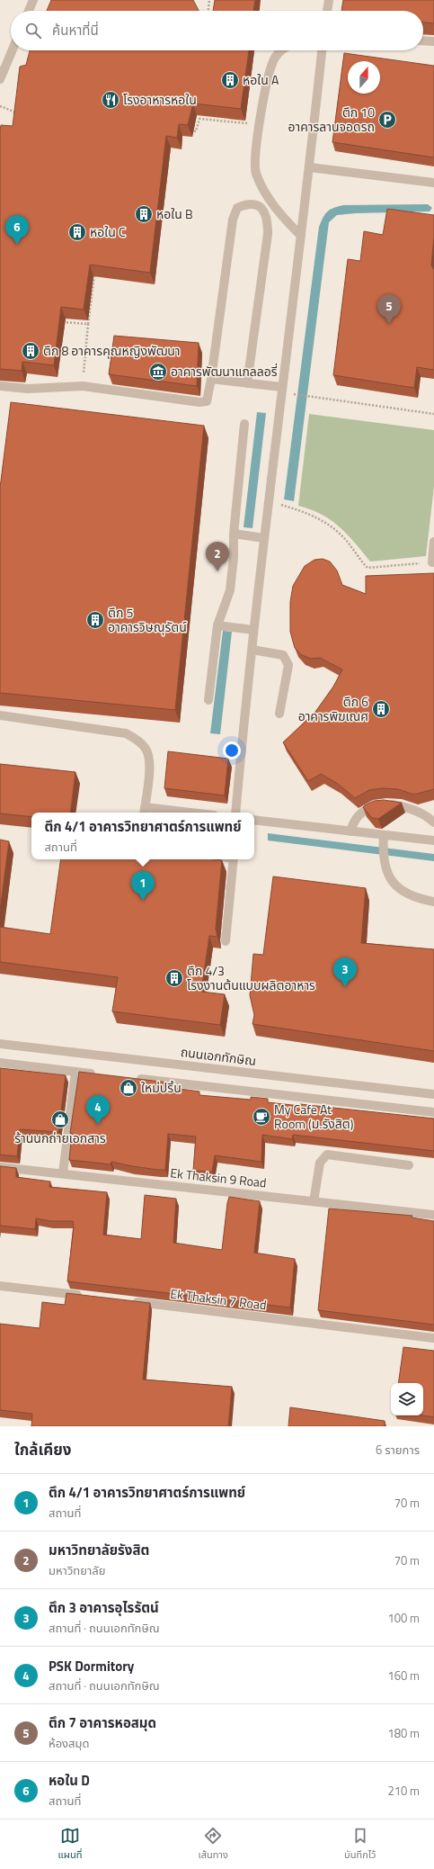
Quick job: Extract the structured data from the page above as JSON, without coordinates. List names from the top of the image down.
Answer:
{
  "streets": {
    "street": ["ถนนเอกทักษิณ", "Ek Thaksin 9 Road", "Ek Thaksin 7 Road"]
  },
  "places": {
    "building": [
      "หอใน A",
      "หอใน B",
      "หอใน C",
      "ตึก 8 อาคารคุณหญิงพัฒนา",
      "ตึก 5 อาคารวิษณุรัตน์",
      "ตึก 6 อาคารพิฆเณศ",
      "ตึก 4/3 โรงงานต้นแบบผลิตอาหาร"
    ],
    "restaurant": ["โรงอาหารหอใน"],
    "parking": ["ตึก 10 อาคารลานจอดรถ"],
    "museum": ["อาคารพัฒนาแกลลอรี่"],
    "shop": ["ใหม่ปริ้น", "ร้านนกถ่ายเอกสาร"],
    "cafe": ["My Cafe At Room (ม.รังสิต)"]
  },
  "north": "top",
  "page": {
    "search": "ค้นหาที่นี่",
    "pins": [
      "6",
      "5",
      "2",
      "1",
      "3",
      "4"
    ],
    "popup": ["ตึก 4/1 อาคารวิทยาศาตร์การแพทย์", "สถานที่"],
    "heading": ["ใกล้เคียง", "6 รายการ"],
    "list": [
      {
        "mark": "1",
        "name": "ตึก 4/1 อาคารวิทยาศาตร์การแพทย์",
        "note": "สถานที่",
        "value": "70 m"
      },
      {
        "mark": "2",
        "name": "มหาวิทยาลัยรังสิต",
        "note": "มหาวิทยาลัย",
        "value": "70 m"
      },
      {
        "mark": "3",
        "name": "ตึก 3 อาคารอุไรรัตน์",
        "note": "สถานที่ · ถนนเอกทักษิณ",
        "value": "100 m"
      },
      {
        "mark": "4",
        "name": "PSK Dormitory",
        "note": "สถานที่ · ถนนเอกทักษิณ",
        "value": "160 m"
      },
      {
        "mark": "5",
        "name": "ตึก 7 อาคารหอสมุด",
        "note": "ห้องสมุด",
        "value": "180 m"
      },
      {
        "mark": "6",
        "name": "หอใน D",
        "note": "สถานที่",
        "value": "210 m"
      }
    ],
    "nav": ["แผนที่", "เส้นทาง", "บันทึกไว้"]
  }
}
